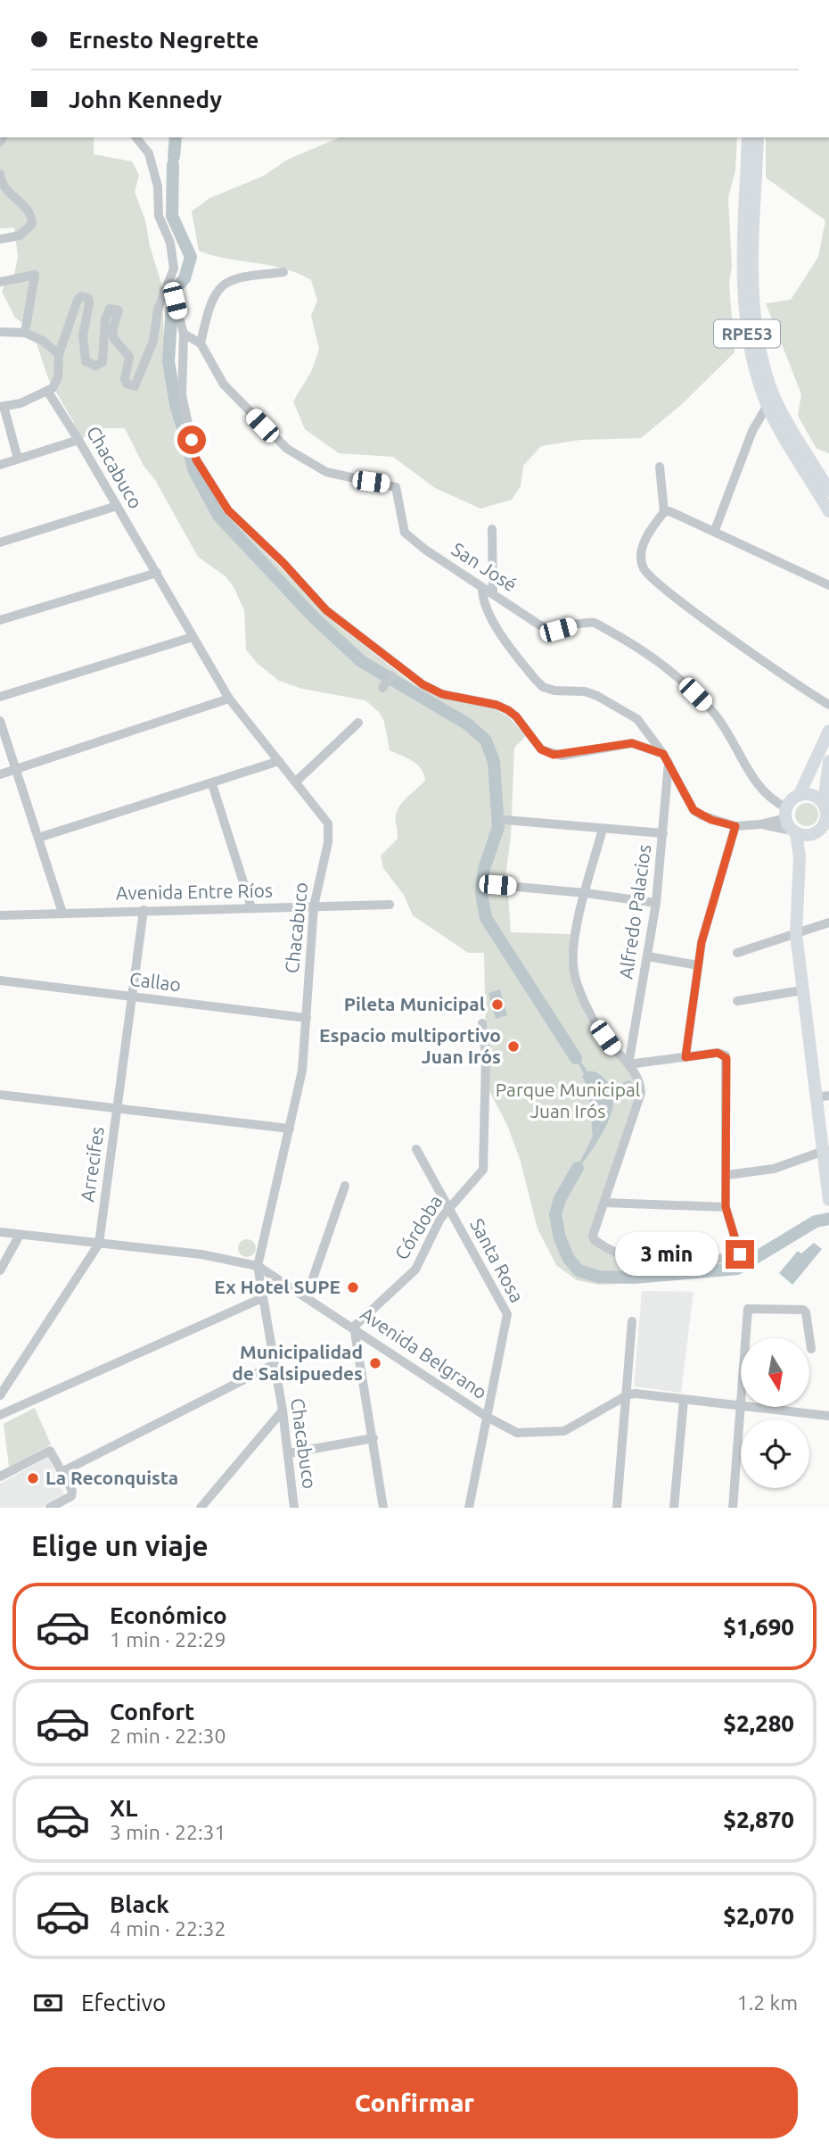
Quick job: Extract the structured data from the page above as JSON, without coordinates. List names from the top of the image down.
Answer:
{
  "streets": {
    "main road": ["RPE53"],
    "street": [
      "Chacabuco",
      "San José",
      "Avenida Entre Ríos",
      "Alfredo Palacios",
      "Callao",
      "Arrecifes",
      "Córdoba",
      "Santa Rosa",
      "Avenida Belgrano"
    ]
  },
  "crossings": [
    ["Chacabuco", "Avenida Entre Ríos"],
    ["Chacabuco", "Callao"],
    ["Chacabuco", "Avenida Belgrano"],
    ["Avenida Entre Ríos", "Arrecifes"],
    ["Callao", "Arrecifes"],
    ["Arrecifes", "Avenida Belgrano"],
    ["Córdoba", "Santa Rosa"],
    ["Córdoba", "Avenida Belgrano"],
    ["Santa Rosa", "Avenida Belgrano"]
  ],
  "parks": ["Parque Municipal Juan Irós"],
  "places": [
    "Pileta Municipal",
    "Espacio multiportivo Juan Irós",
    "Ex Hotel SUPE",
    "Municipalidad de Salsipuedes",
    "La Reconquista"
  ],
  "north": "bottom",
  "page": {
    "banner": ["Ernesto Negrette", "John Kennedy"],
    "bubble": "3 min",
    "heading": "Elige un viaje",
    "list": [
      {
        "name": "Económico",
        "note": "1 min · 22:29",
        "value": "$1,690"
      },
      {
        "name": "Confort",
        "note": "2 min · 22:30",
        "value": "$2,280"
      },
      {
        "name": "XL",
        "note": "3 min · 22:31",
        "value": "$2,870"
      },
      {
        "name": "Black",
        "note": "4 min · 22:32",
        "value": "$2,070"
      }
    ],
    "pay": ["Efectivo", "1.2 km"],
    "buttons": "Confirmar"
  }
}
